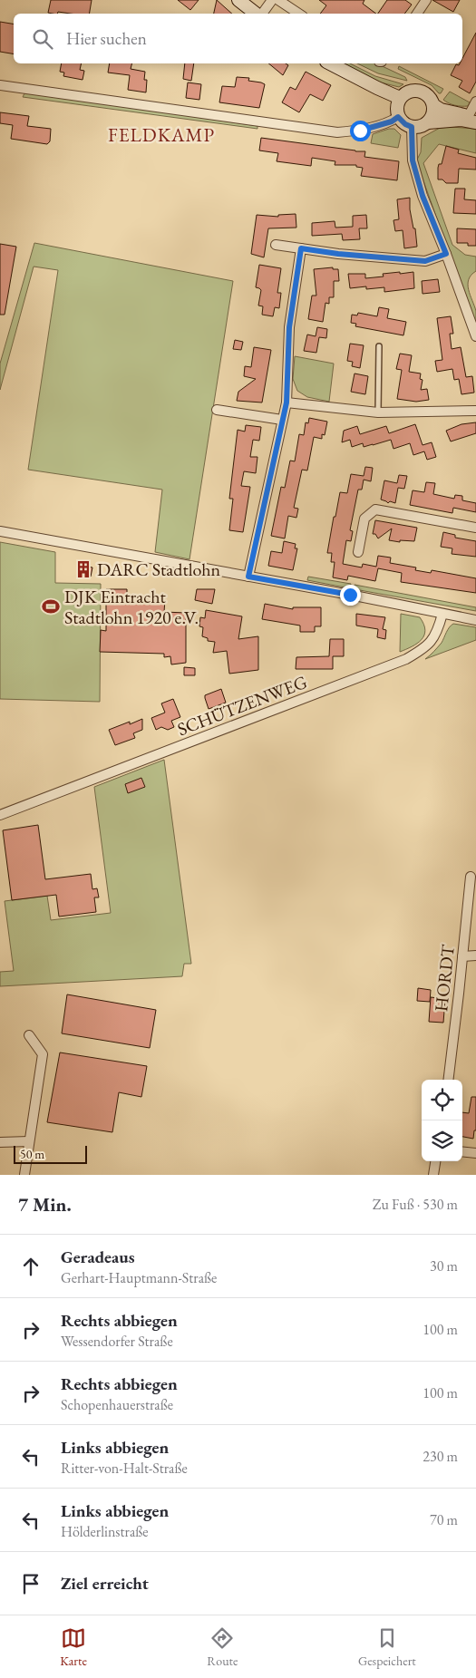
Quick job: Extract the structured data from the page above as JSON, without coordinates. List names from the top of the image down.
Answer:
{
  "streets": {
    "street": ["SCHÜTZENWEG", "HORDT"]
  },
  "districts": ["FELDKAMP"],
  "places": {
    "building": ["DARC Stadtlohn"],
    "sports": ["DJK Eintracht Stadtlohn 1920 e.V."]
  },
  "scale_bar": "50 m",
  "page": {
    "search": "Hier suchen",
    "scale": "50 m",
    "heading": ["7 Min.", "Zu Fuß · 530 m"],
    "list": [
      ["Geradeaus", "Gerhart-Hauptmann-Straße", "30 m"],
      ["Rechts abbiegen", "Wessendorfer Straße", "100 m"],
      ["Rechts abbiegen", "Schopenhauerstraße", "100 m"],
      ["Links abbiegen", "Ritter-von-Halt-Straße", "230 m"],
      ["Links abbiegen", "Hölderlinstraße", "70 m"],
      "Ziel erreicht"
    ],
    "nav": ["Karte", "Route", "Gespeichert"]
  }
}
